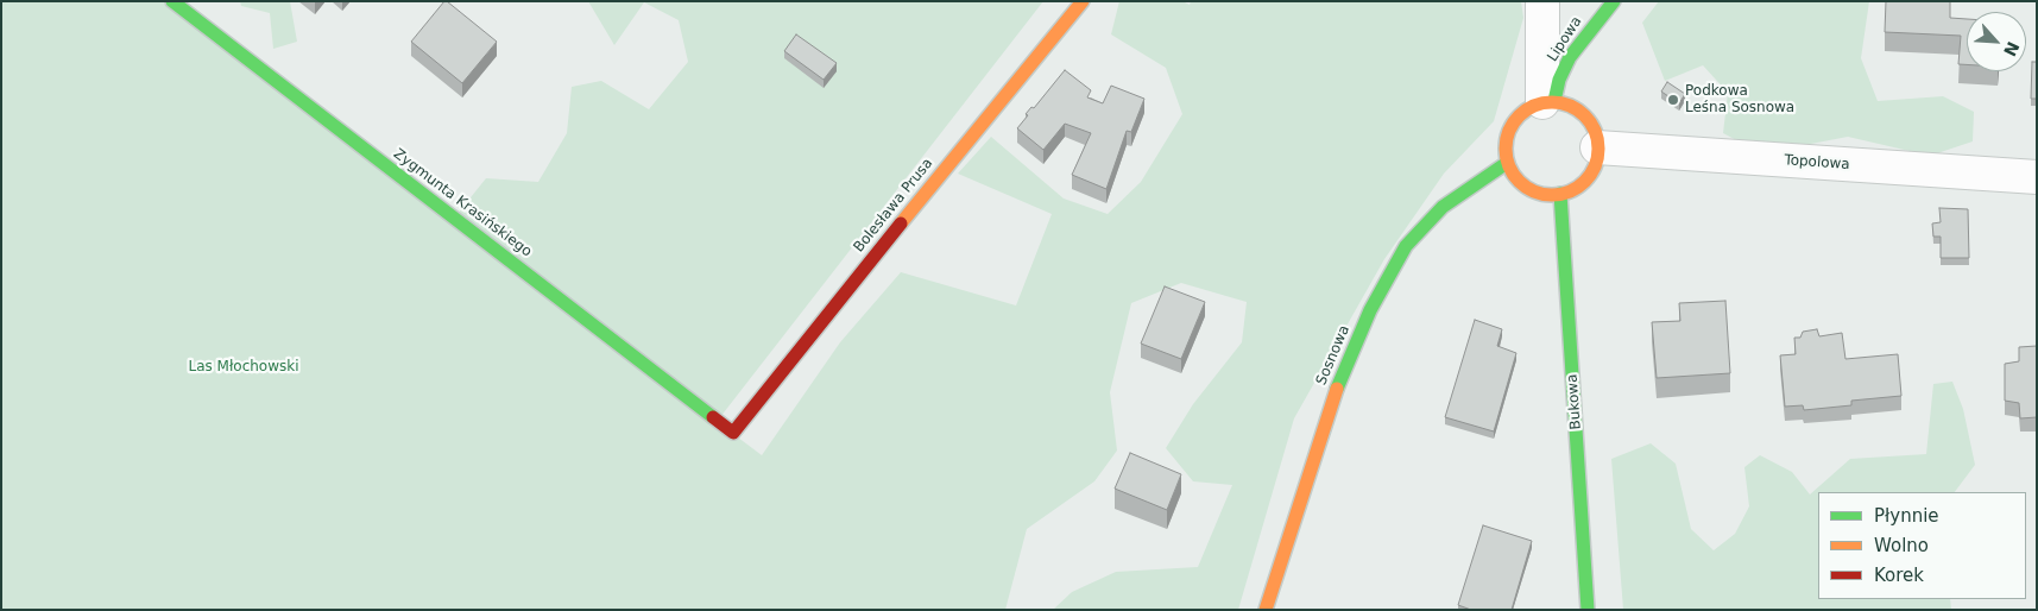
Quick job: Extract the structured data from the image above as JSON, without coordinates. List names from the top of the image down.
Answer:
{
  "streets": {
    "street": [
      "Lipowa",
      "Topolowa",
      "Zygmunta Krasińskiego",
      "Bolesława Prusa",
      "Sosnowa",
      "Bukowa"
    ]
  },
  "crossings": [
    ["Lipowa", "Topolowa"],
    ["Lipowa", "Sosnowa"],
    ["Lipowa", "Bukowa"],
    ["Topolowa", "Sosnowa"],
    ["Topolowa", "Bukowa"],
    ["Zygmunta Krasińskiego", "Bolesława Prusa"],
    ["Sosnowa", "Bukowa"]
  ],
  "parks": ["Las Młochowski"],
  "places": ["Podkowa Leśna Sosnowa"],
  "legend": ["Płynnie", "Wolno", "Korek"],
  "north": "bottom right"
}
